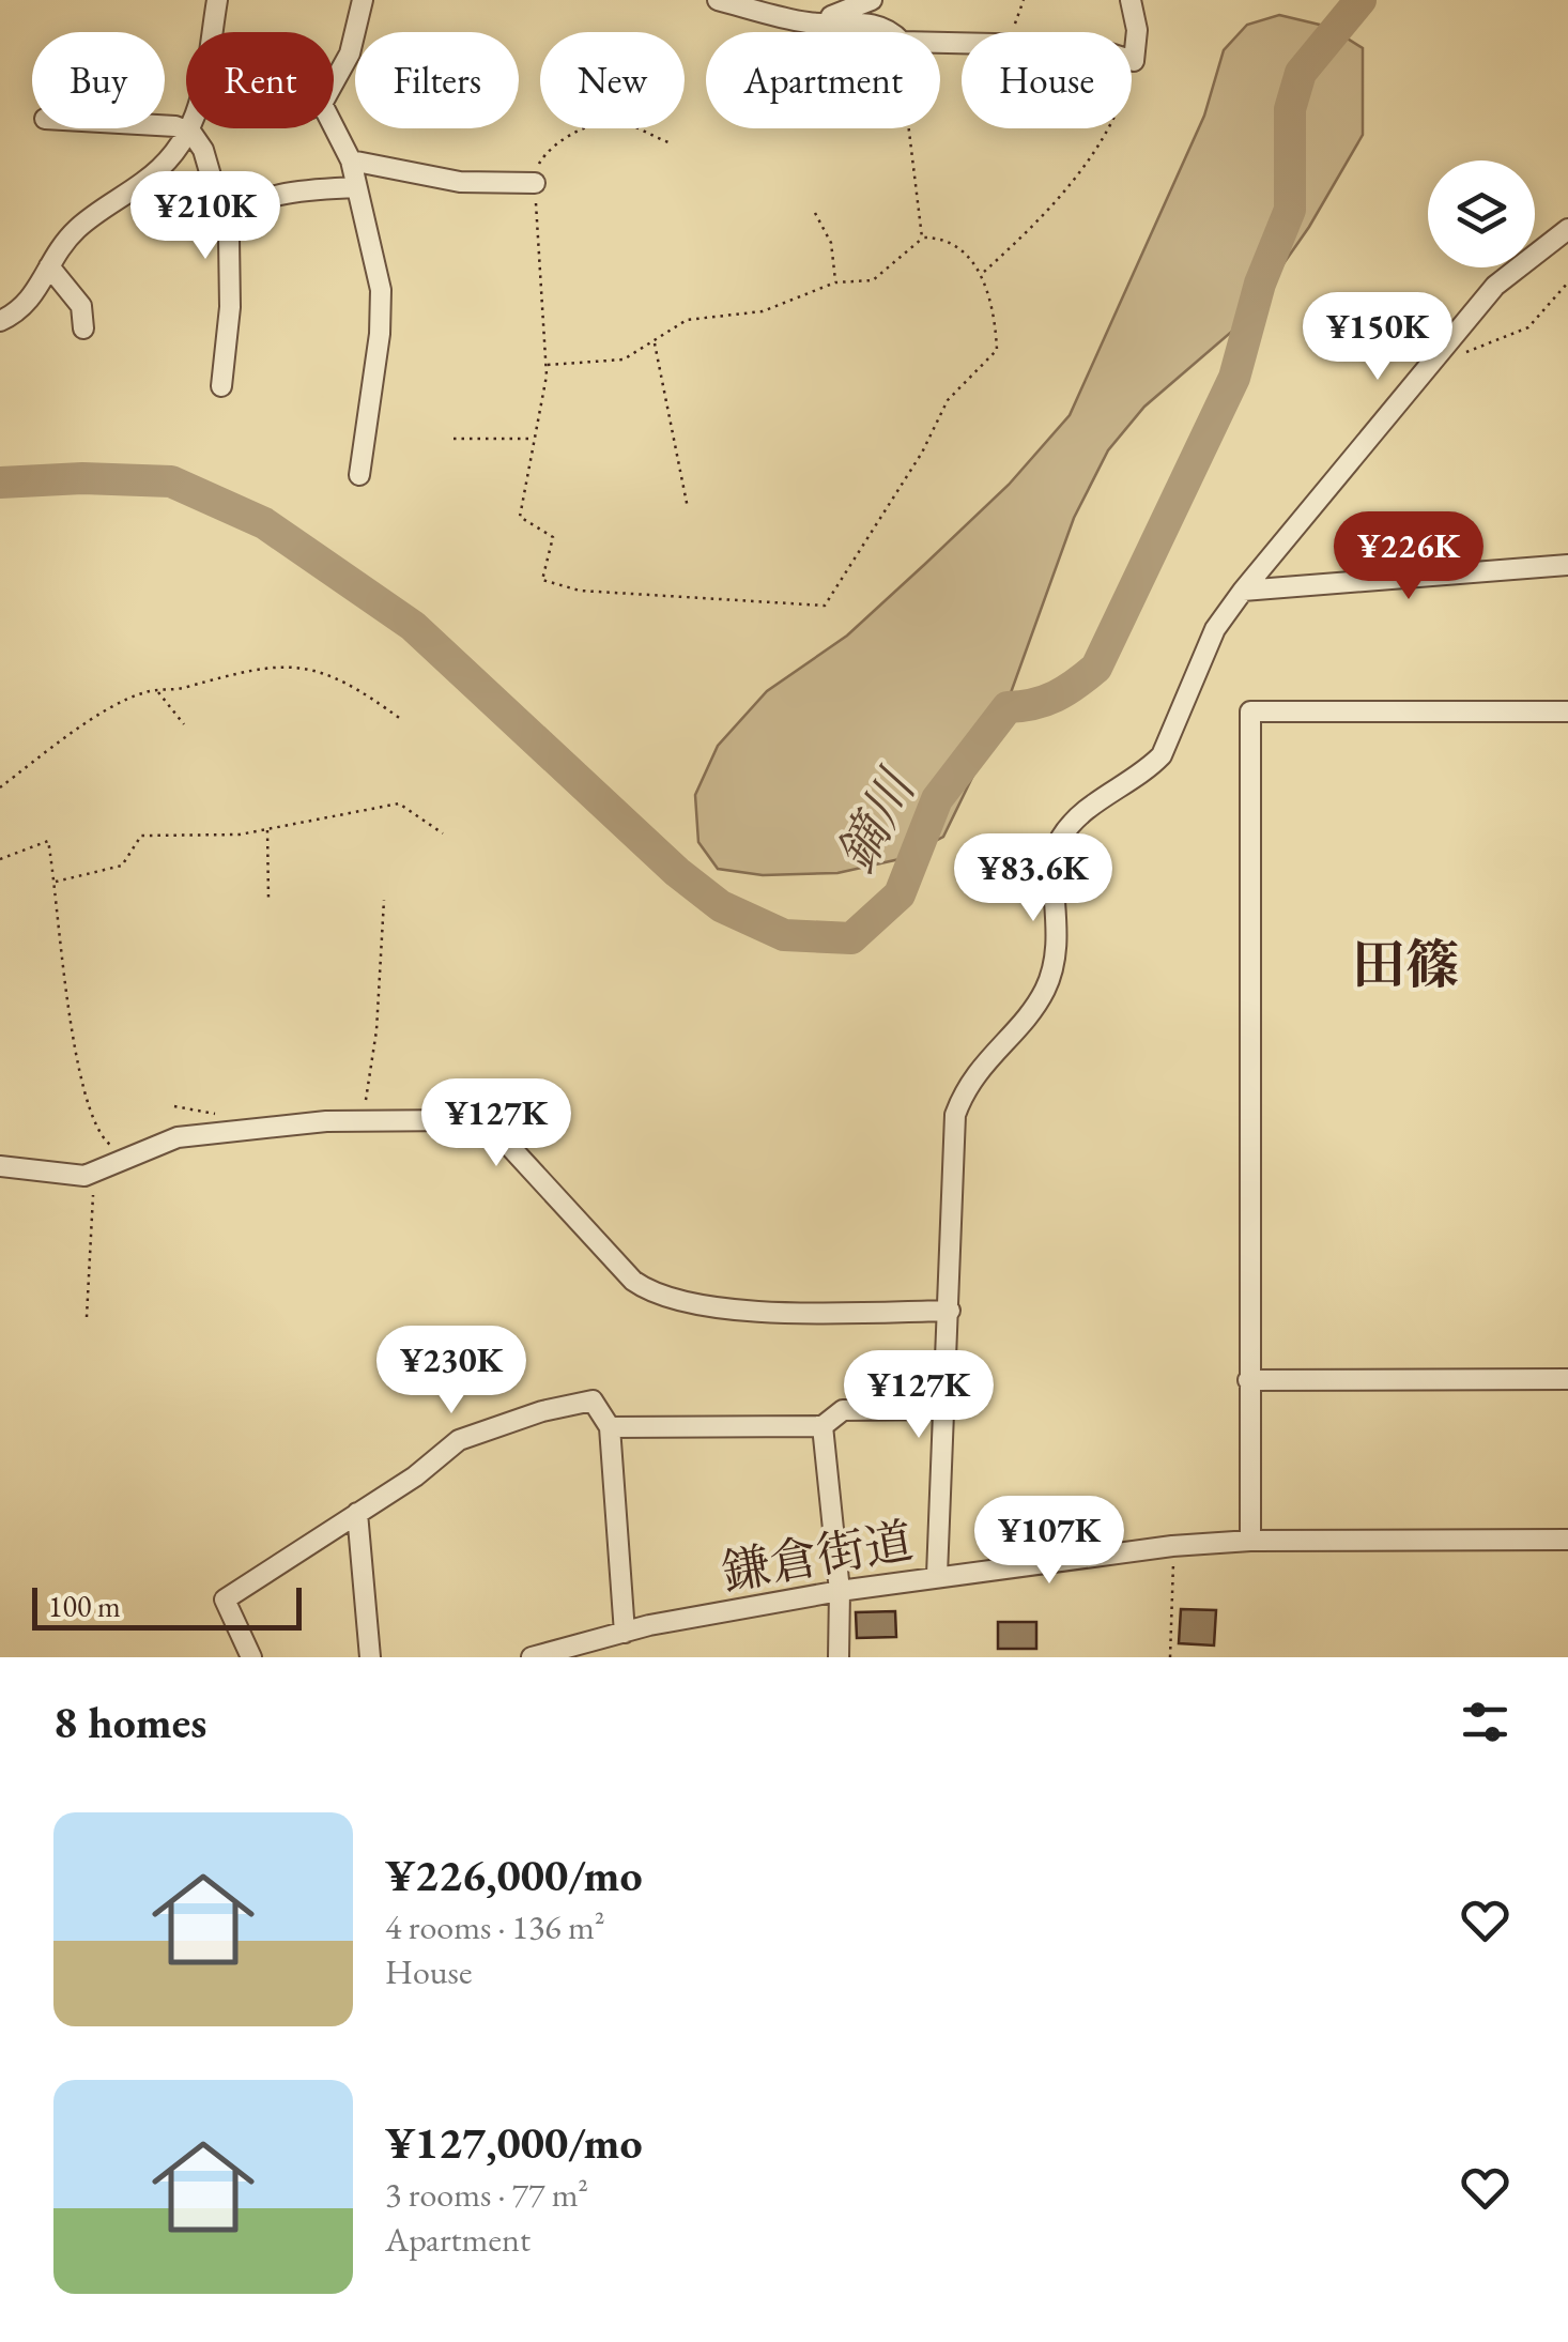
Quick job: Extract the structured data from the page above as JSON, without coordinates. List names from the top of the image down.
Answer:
{
  "streets": {
    "street": ["鎌倉街道"]
  },
  "districts": ["田篠"],
  "water": ["鏑川"],
  "scale_bar": "100 m",
  "page": {
    "chip": [
      "Buy",
      "Rent",
      "Filters",
      "New",
      "Apartment",
      "House"
    ],
    "price": [
      "¥210K",
      "¥150K",
      "¥226K",
      "¥83.6K",
      "¥127K",
      "¥230K",
      "¥127K",
      "¥107K"
    ],
    "scale": "100 m",
    "heading": "8 homes",
    "list": [
      {
        "name": "¥226,000/mo",
        "note": "4 rooms · 136 m² · House"
      },
      {
        "name": "¥127,000/mo",
        "note": "3 rooms · 77 m² · Apartment"
      }
    ]
  }
}
